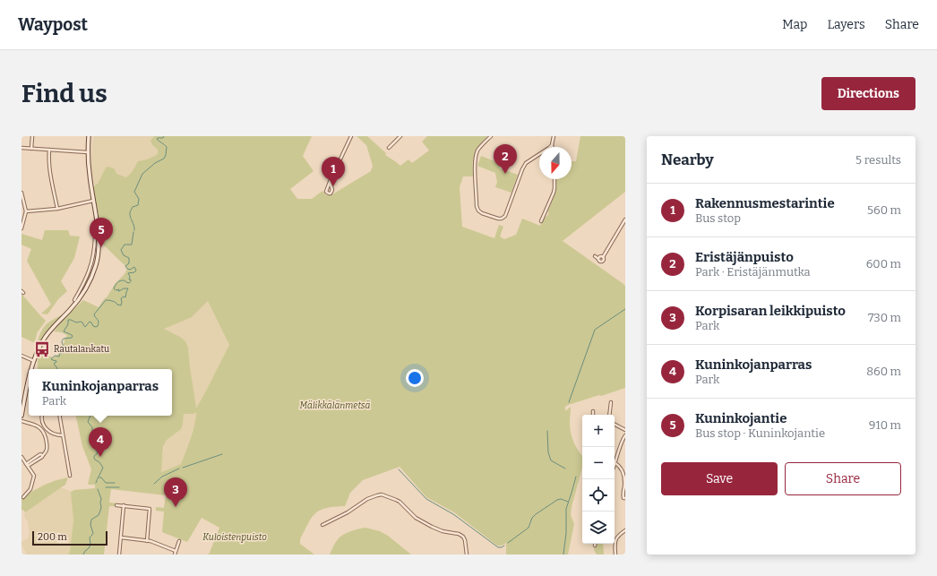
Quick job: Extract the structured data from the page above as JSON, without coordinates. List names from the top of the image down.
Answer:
{
  "parks": ["Mälikkälänmetsä", "Kuloistenpuisto"],
  "places": {
    "bus stop": ["Rautalankatu"]
  },
  "scale_bar": "200 m",
  "north": "bottom",
  "page": {
    "header": "Waypost",
    "nav": ["Map", "Layers", "Share"],
    "buttons": [
      "Directions",
      ["Save", "Share"]
    ],
    "title": "Find us",
    "heading": ["Nearby", "5 results"],
    "pins": [
      "2",
      "1",
      "5",
      "4",
      "3"
    ],
    "list": [
      {
        "mark": "1",
        "name": "Rakennusmestarintie",
        "note": "Bus stop",
        "value": "560 m"
      },
      {
        "mark": "2",
        "name": "Eristäjänpuisto",
        "note": "Park · Eristäjänmutka",
        "value": "600 m"
      },
      {
        "mark": "3",
        "name": "Korpisaran leikkipuisto",
        "note": "Park",
        "value": "730 m"
      },
      {
        "mark": "4",
        "name": "Kuninkojanparras",
        "note": "Park",
        "value": "860 m"
      },
      {
        "mark": "5",
        "name": "Kuninkojantie",
        "note": "Bus stop · Kuninkojantie",
        "value": "910 m"
      }
    ],
    "popup": ["Kuninkojanparras", "Park"],
    "map_buttons": ["+", "−"],
    "scale": "200 m"
  }
}
